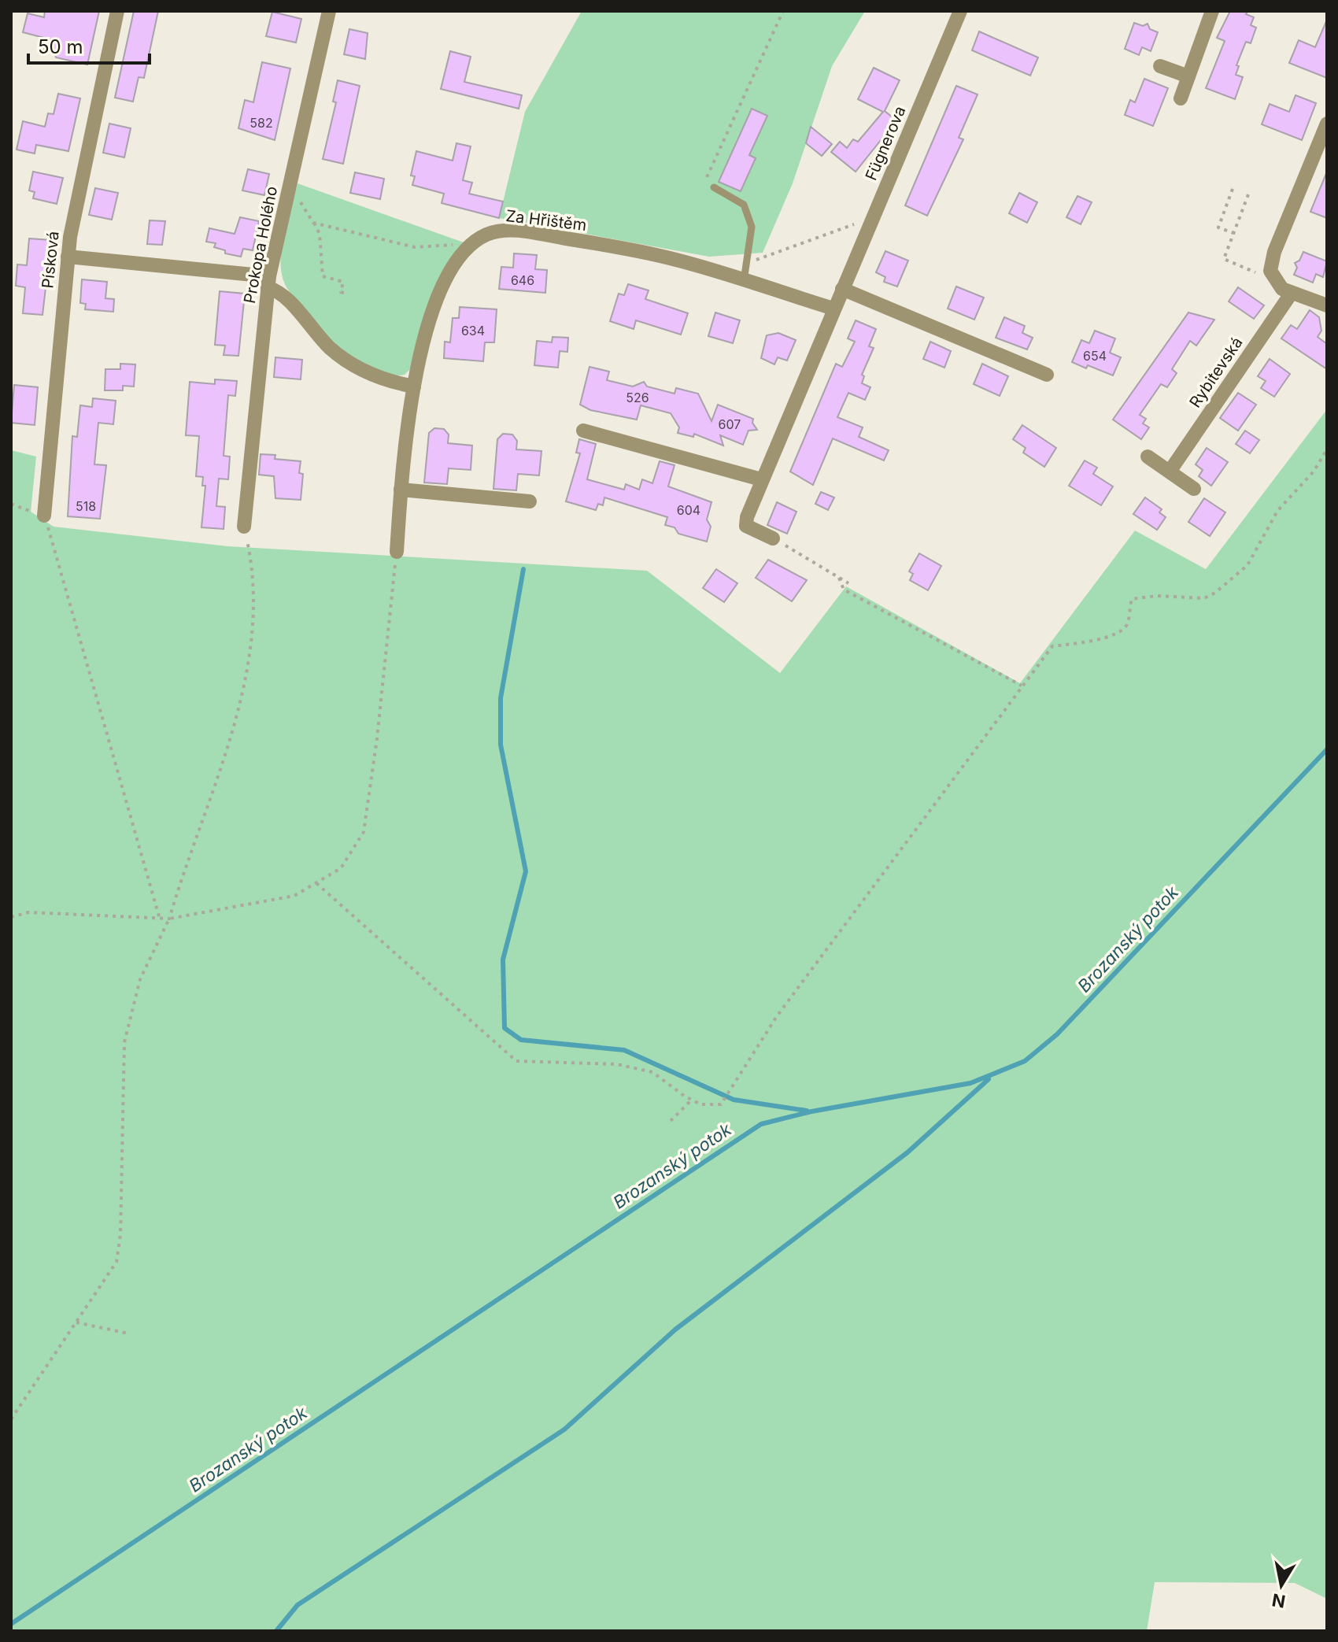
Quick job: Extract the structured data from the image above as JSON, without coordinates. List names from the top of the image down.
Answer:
{
  "streets": {
    "street": [
      "Fügnerova",
      "Za Hřištěm",
      "Prokopa Holého",
      "Písková",
      "Rybitevská"
    ]
  },
  "crossings": [
    ["Fügnerova", "Za Hřištěm"]
  ],
  "water": ["Brozanský potok"],
  "house_numbers": [
    "582",
    "646",
    "634",
    "654",
    "526",
    "607",
    "518",
    "604"
  ],
  "scale_bar": "50 m",
  "north": "bottom"
}
